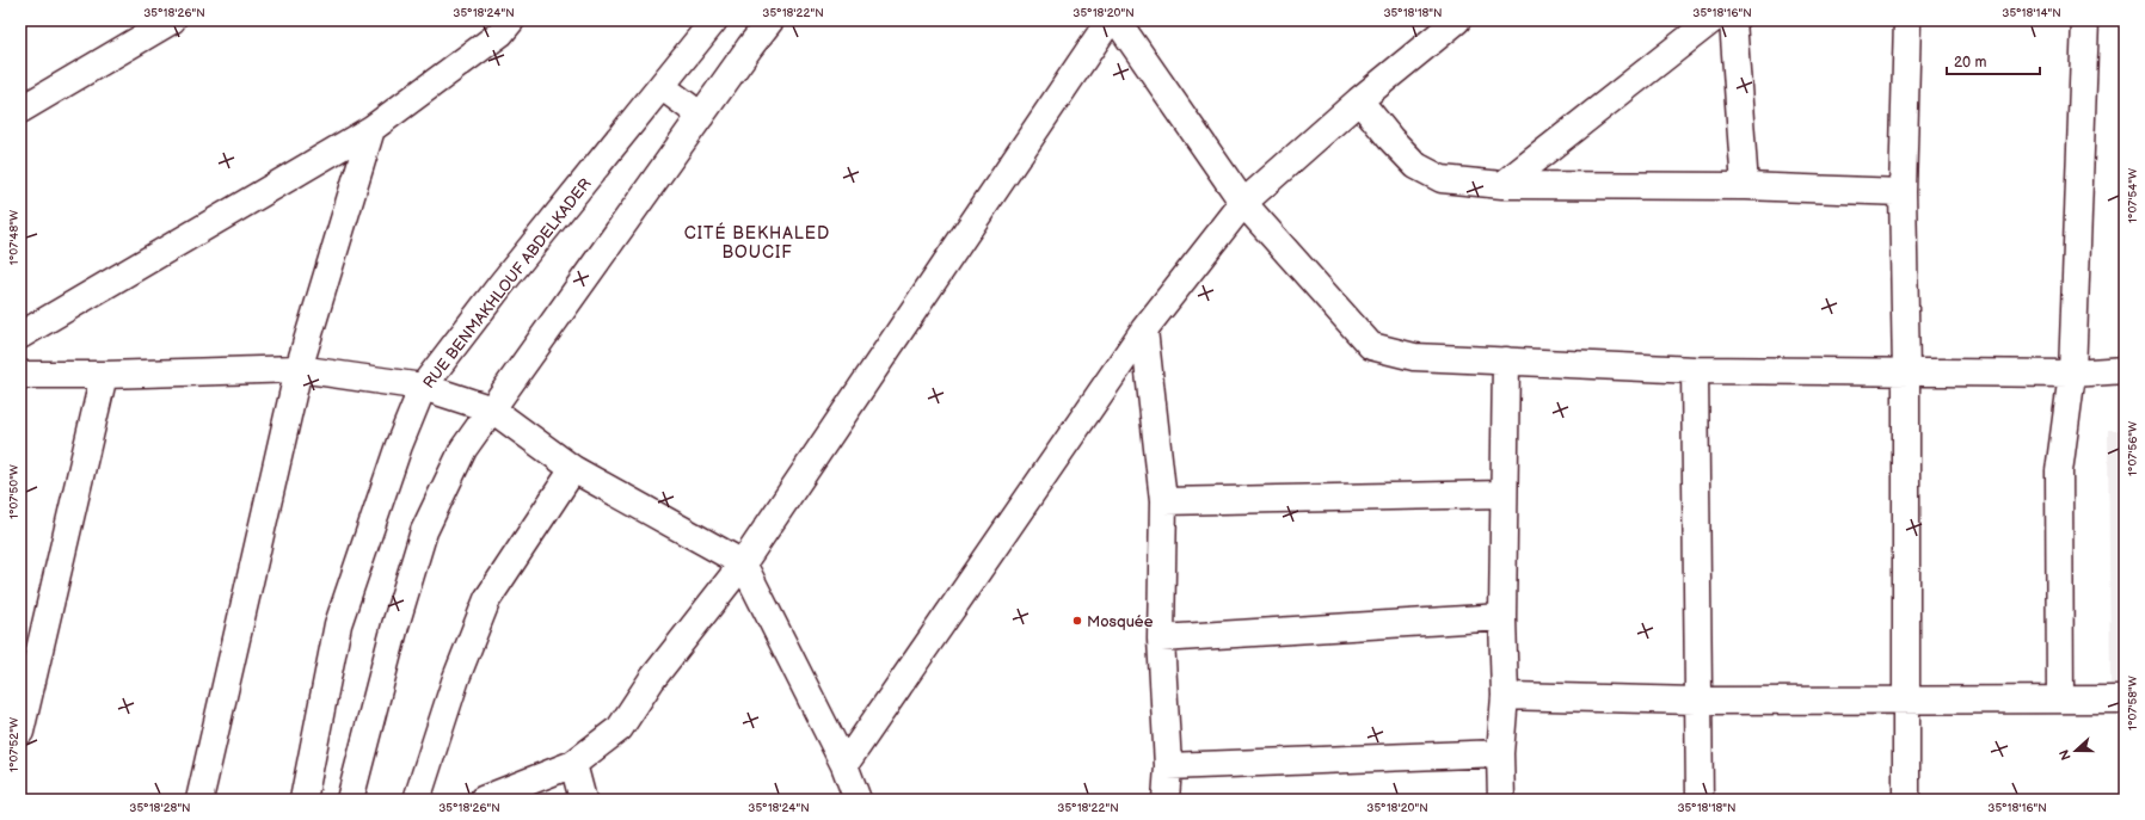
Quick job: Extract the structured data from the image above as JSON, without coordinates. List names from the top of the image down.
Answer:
{
  "streets": {
    "street": ["RUE BENMAKHLOUF ABDELKADER"]
  },
  "districts": ["CITÉ BEKHALED BOUCIF"],
  "places": ["Mosquée"],
  "scale_bar": "20 m",
  "north": "left",
  "coordinates": [
    "35°18'26\"N",
    "35°18'24\"N",
    "35°18'22\"N",
    "35°18'20\"N",
    "35°18'18\"N",
    "35°18'16\"N",
    "35°18'14\"N",
    "1°07'54\"W",
    "1°07'48\"W",
    "1°07'56\"W",
    "1°07'50\"W",
    "1°07'58\"W",
    "1°07'52\"W",
    "35°18'28\"N"
  ]
}
